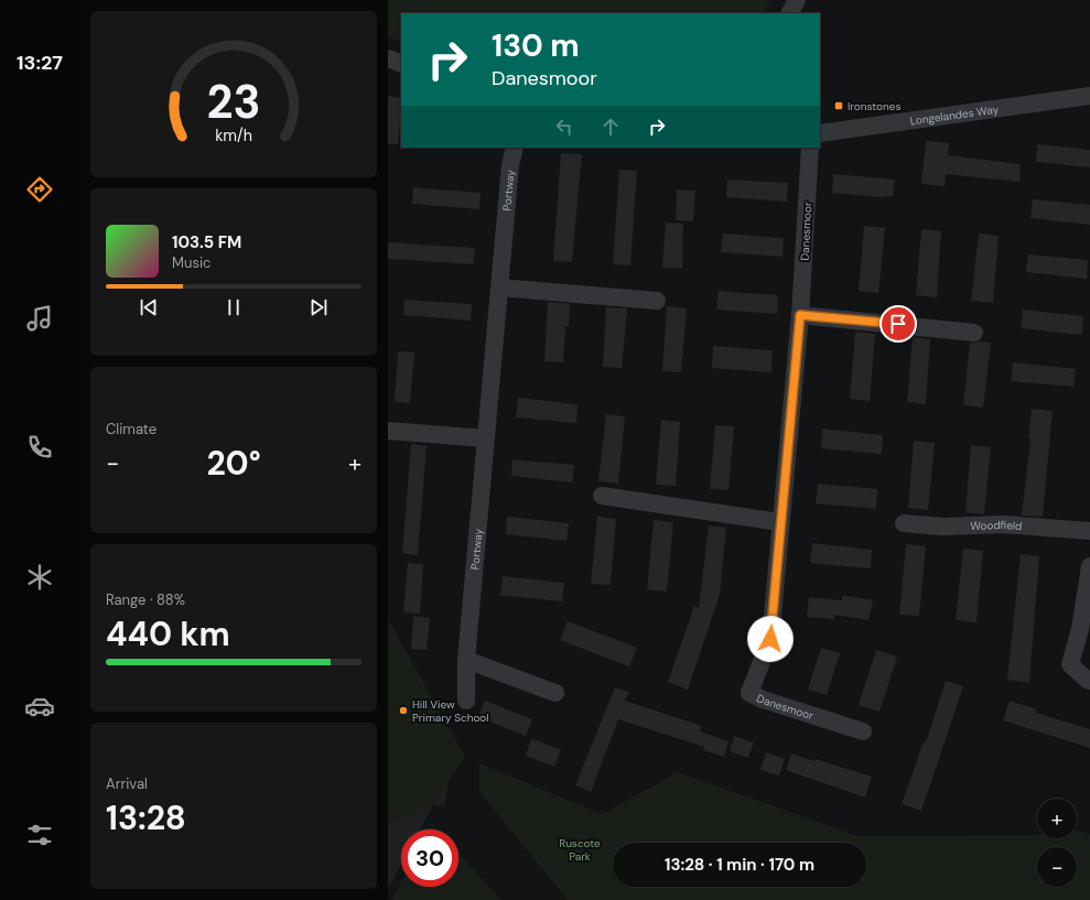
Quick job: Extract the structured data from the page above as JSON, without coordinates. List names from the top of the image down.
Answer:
{
  "streets": {
    "street": [
      "Longelandes Way",
      "Portway",
      "Danesmoor",
      "Woodfield"
    ]
  },
  "parks": ["Ruscote Park"],
  "places": {
    "transit": ["Ironstones"],
    "other": ["Hill View Primary School"]
  },
  "page": {
    "tabs": "13:27",
    "turn": ["130 m", "Danesmoor"],
    "song": ["103.5 FM", "Music"],
    "tile": [
      "Climate",
      ["Range · 88%", "440 km"],
      ["Arrival", "13:28"]
    ],
    "heat": ["−", "20°", "+"],
    "map_buttons": ["+", "−"],
    "limit": "30",
    "trip": "13:28 · 1 min · 170 m",
    "gauge": ["23", "km/h"]
  }
}
